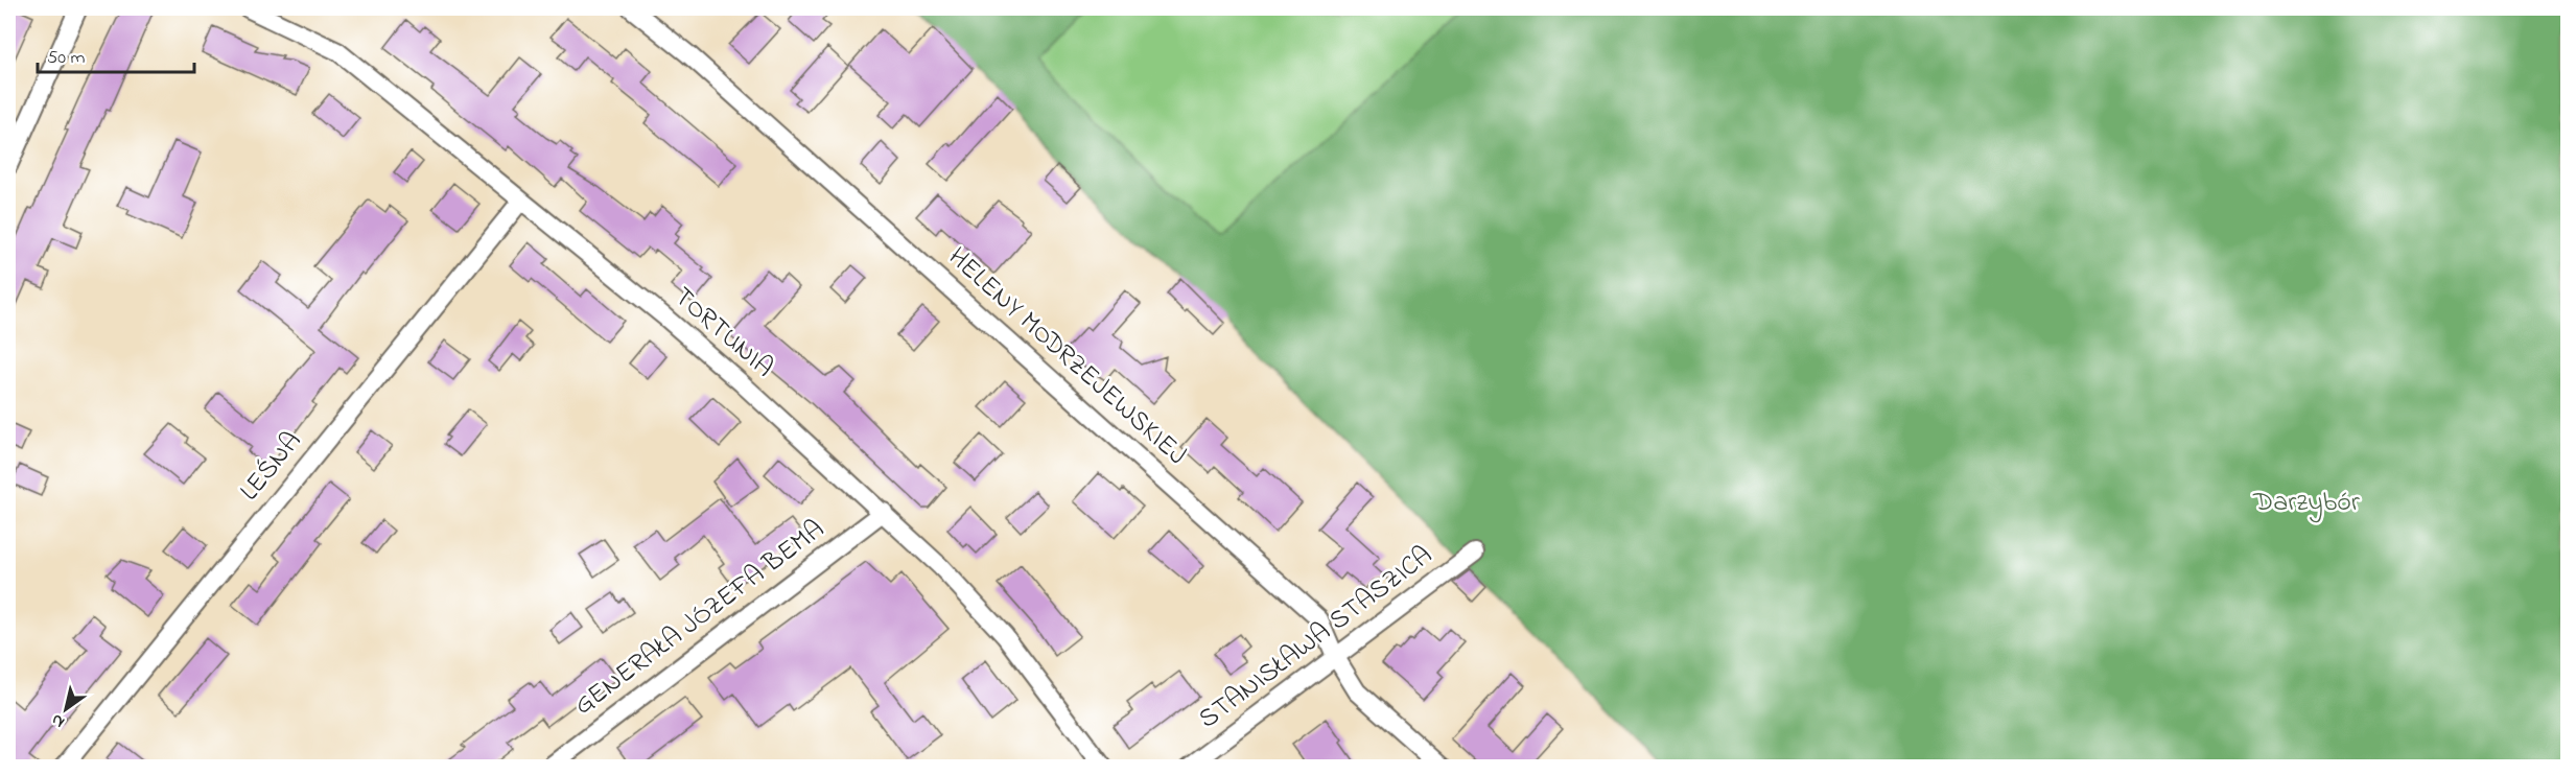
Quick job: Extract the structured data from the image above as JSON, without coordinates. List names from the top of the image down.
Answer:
{
  "streets": {
    "street": [
      "TORTUNIA",
      "HELENY MODRZEJEWSKIEJ",
      "LEŚNA",
      "GENERAŁA JÓZEFA BEMA",
      "STANISŁAWA STASZICA"
    ]
  },
  "crossings": [
    ["TORTUNIA", "LEŚNA"],
    ["TORTUNIA", "GENERAŁA JÓZEFA BEMA"],
    ["HELENY MODRZEJEWSKIEJ", "STANISŁAWA STASZICA"]
  ],
  "parks": ["Darzybór"],
  "scale_bar": "50 m",
  "north": "bottom left"
}
